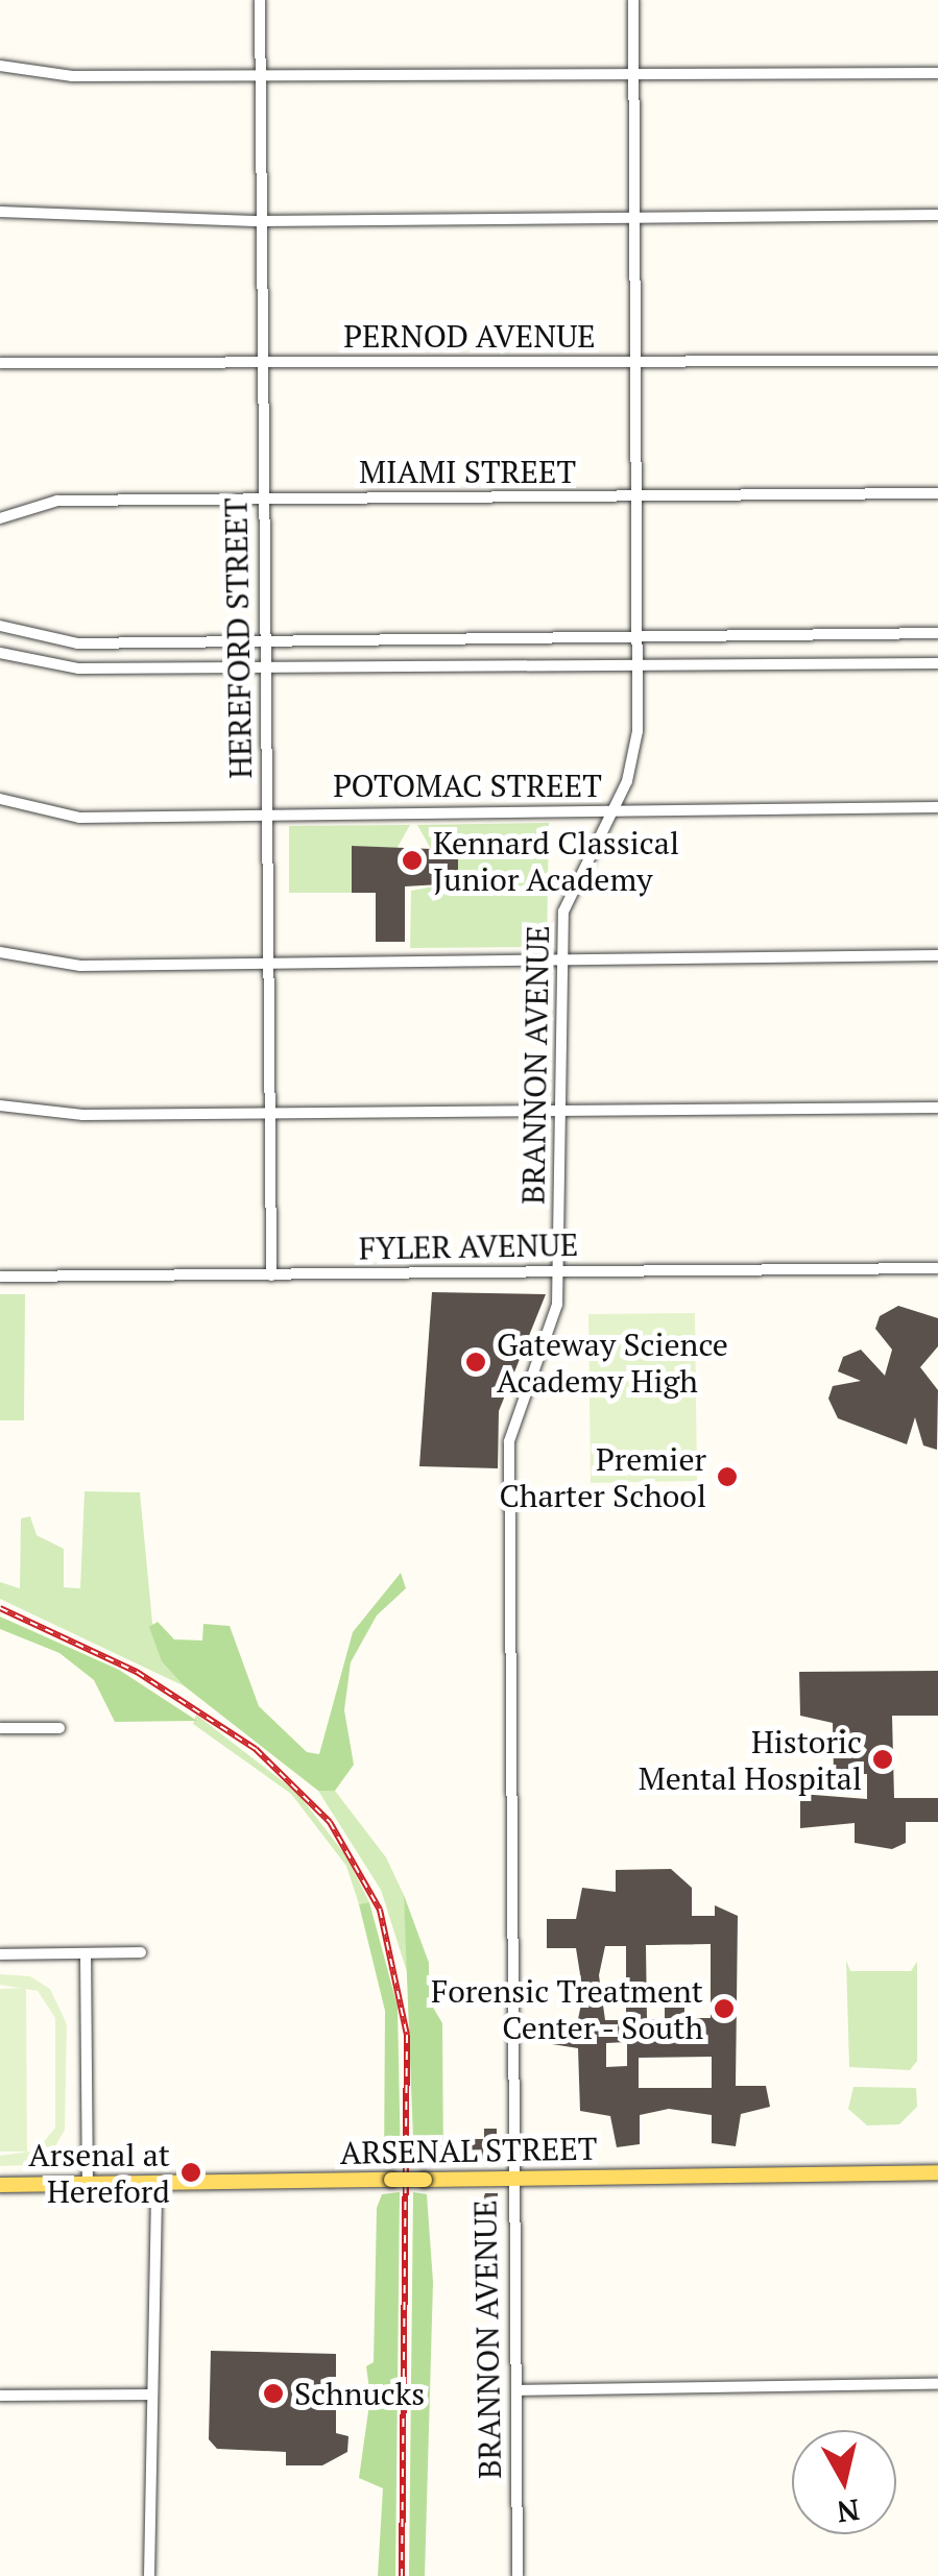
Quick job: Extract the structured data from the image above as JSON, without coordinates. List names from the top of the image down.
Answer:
{
  "streets": {
    "main road": ["ARSENAL STREET"],
    "street": [
      "PERNOD AVENUE",
      "MIAMI STREET",
      "HEREFORD STREET",
      "POTOMAC STREET",
      "BRANNON AVENUE",
      "FYLER AVENUE"
    ]
  },
  "crossings": [
    ["PERNOD AVENUE", "HEREFORD STREET"],
    ["PERNOD AVENUE", "BRANNON AVENUE"],
    ["MIAMI STREET", "HEREFORD STREET"],
    ["MIAMI STREET", "BRANNON AVENUE"],
    ["HEREFORD STREET", "POTOMAC STREET"],
    ["HEREFORD STREET", "FYLER AVENUE"],
    ["POTOMAC STREET", "BRANNON AVENUE"],
    ["BRANNON AVENUE", "FYLER AVENUE"],
    ["BRANNON AVENUE", "ARSENAL STREET"]
  ],
  "places": [
    "Kennard Classical Junior Academy",
    "Gateway Science Academy High",
    "Premier Charter School",
    "Historic Mental Hospital",
    "Forensic Treatment Center - South",
    "Arsenal at Hereford",
    "Schnucks"
  ],
  "north": "bottom"
}
